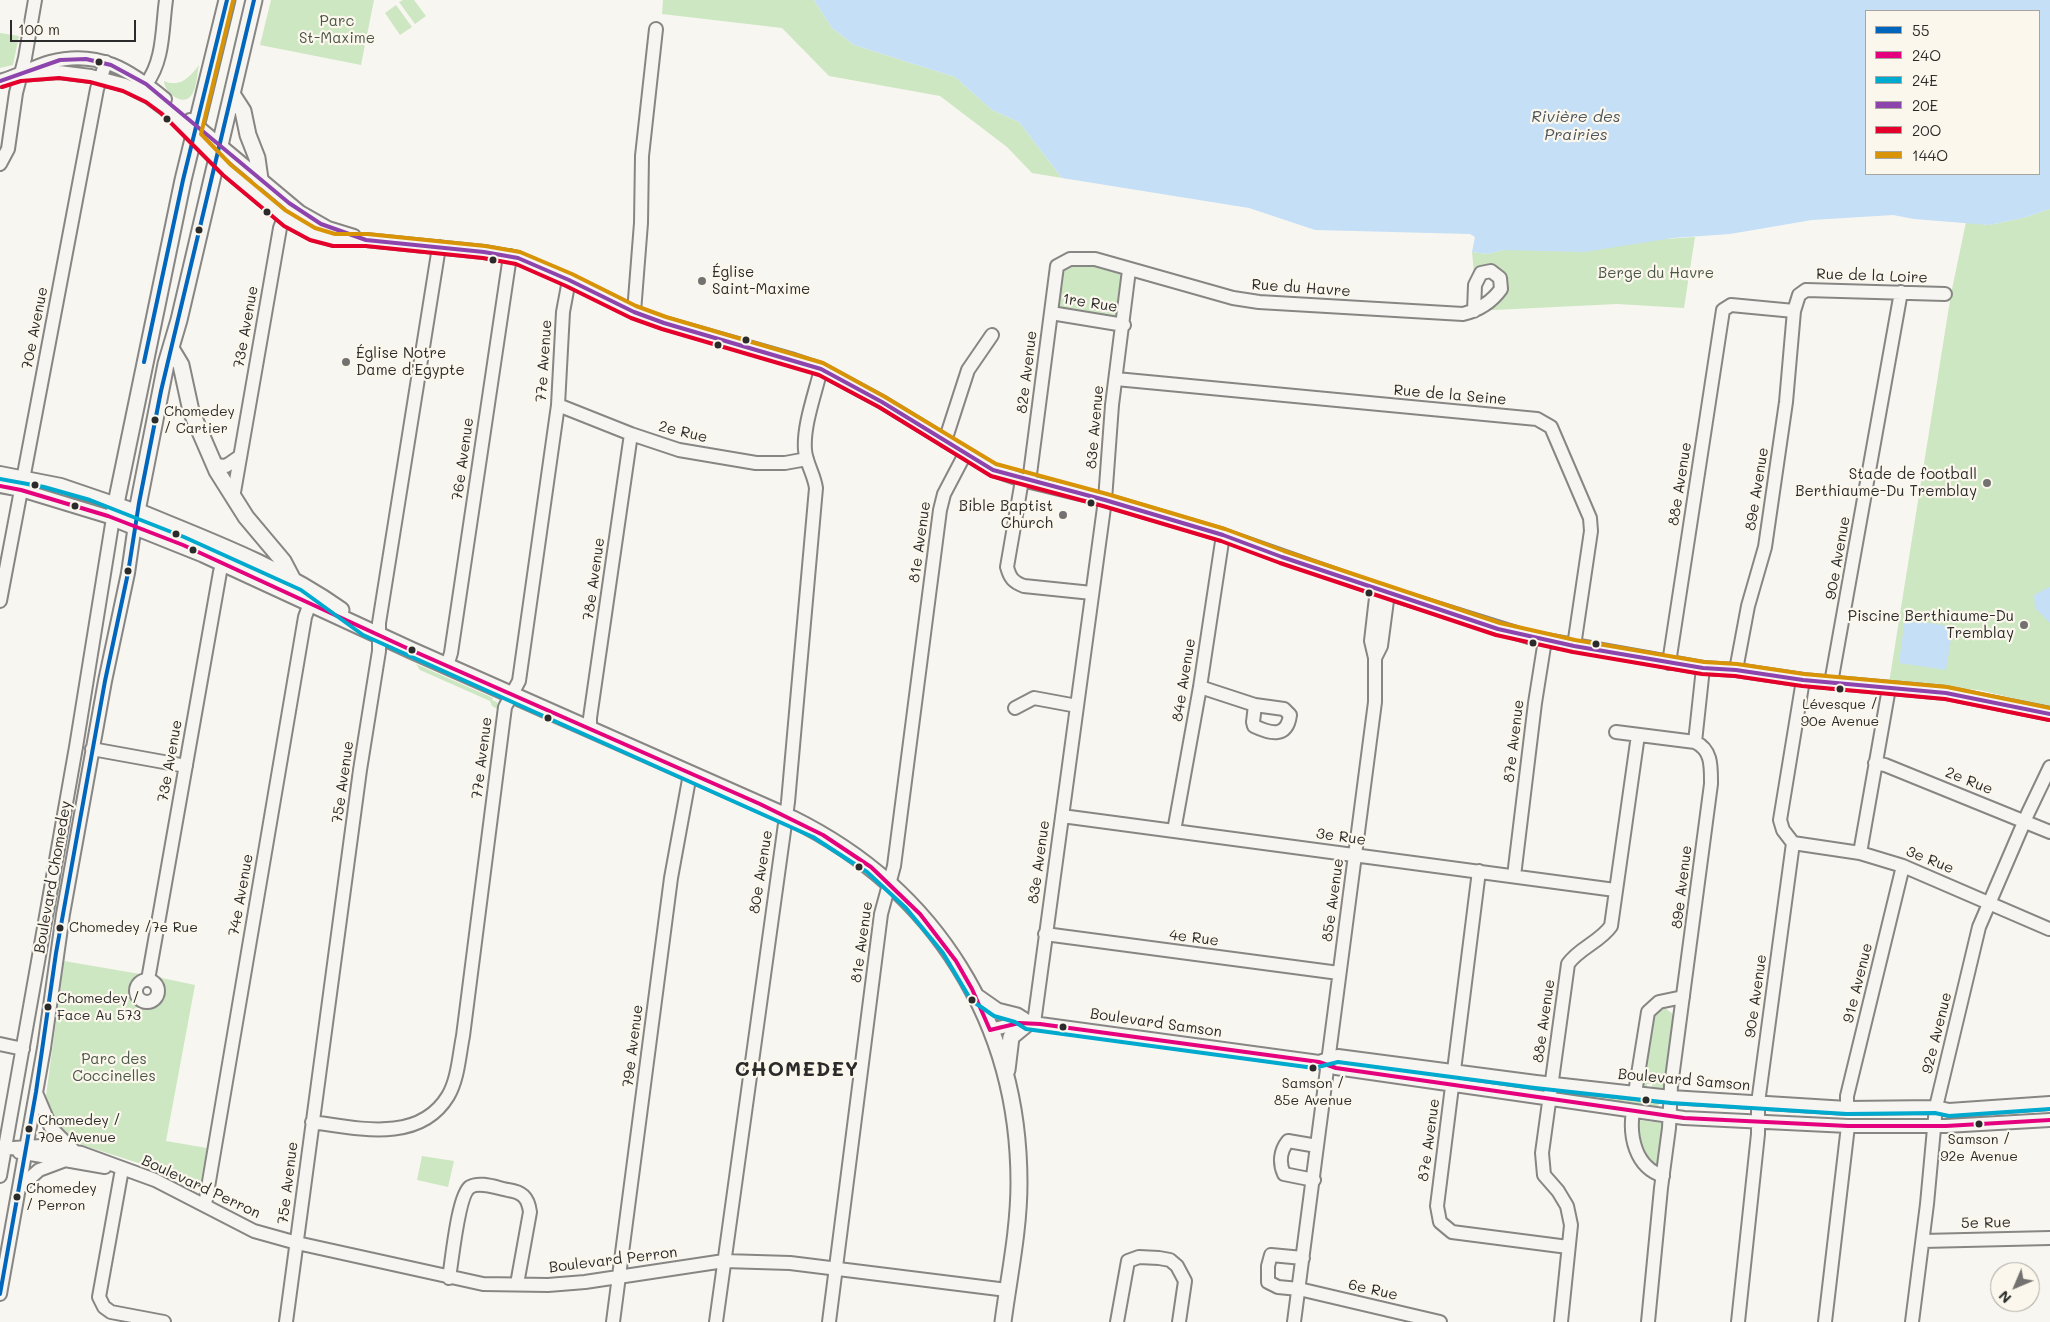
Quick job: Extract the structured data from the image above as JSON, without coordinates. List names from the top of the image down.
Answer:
{
  "streets": {
    "street": [
      "Rue de la Loire",
      "Rue du Havre",
      "1re Rue",
      "73e Avenue",
      "70e Avenue",
      "77e Avenue",
      "82e Avenue",
      "Rue de la Seine",
      "83e Avenue",
      "2e Rue",
      "76e Avenue",
      "88e Avenue",
      "89e Avenue",
      "81e Avenue",
      "90e Avenue",
      "78e Avenue",
      "84e Avenue",
      "87e Avenue",
      "75e Avenue",
      "3e Rue",
      "80e Avenue",
      "Boulevard Chomedey",
      "74e Avenue",
      "85e Avenue",
      "4e Rue",
      "91e Avenue",
      "Boulevard Samson",
      "92e Avenue",
      "79e Avenue",
      "Boulevard Perron",
      "5e Rue",
      "6e Rue"
    ]
  },
  "crossings": [
    ["Rue de la Loire", "88e Avenue"],
    ["Rue de la Loire", "89e Avenue"],
    ["Rue de la Loire", "90e Avenue"],
    ["Rue du Havre", "82e Avenue"],
    ["Rue du Havre", "83e Avenue"],
    ["1re Rue", "82e Avenue"],
    ["1re Rue", "83e Avenue"],
    ["77e Avenue", "2e Rue"],
    ["77e Avenue", "75e Avenue"],
    ["82e Avenue", "83e Avenue"],
    ["Rue de la Seine", "83e Avenue"],
    ["83e Avenue", "3e Rue"],
    ["83e Avenue", "4e Rue"],
    ["83e Avenue", "Boulevard Samson"],
    ["2e Rue", "78e Avenue"],
    ["2e Rue", "80e Avenue"],
    ["2e Rue", "92e Avenue"],
    ["88e Avenue", "89e Avenue"],
    ["88e Avenue", "87e Avenue"],
    ["88e Avenue", "3e Rue"],
    ["88e Avenue", "Boulevard Samson"],
    ["89e Avenue", "Boulevard Samson"],
    ["81e Avenue", "Boulevard Perron"],
    ["90e Avenue", "3e Rue"],
    ["90e Avenue", "Boulevard Samson"],
    ["84e Avenue", "3e Rue"],
    ["87e Avenue", "3e Rue"],
    ["87e Avenue", "Boulevard Samson"],
    ["75e Avenue", "Boulevard Perron"],
    ["3e Rue", "85e Avenue"],
    ["3e Rue", "91e Avenue"],
    ["3e Rue", "92e Avenue"],
    ["80e Avenue", "Boulevard Perron"],
    ["Boulevard Chomedey", "Boulevard Perron"],
    ["74e Avenue", "Boulevard Perron"],
    ["85e Avenue", "4e Rue"],
    ["85e Avenue", "Boulevard Samson"],
    ["85e Avenue", "6e Rue"],
    ["91e Avenue", "Boulevard Samson"],
    ["Boulevard Samson", "92e Avenue"],
    ["92e Avenue", "5e Rue"],
    ["79e Avenue", "Boulevard Perron"]
  ],
  "districts": ["CHOMEDEY"],
  "water": ["Rivière des Prairies"],
  "parks": ["Parc St-Maxime", "Berge du Havre", "Parc des Coccinelles"],
  "places": [
    "Église Saint-Maxime",
    "Église Notre Dame d'Egypte",
    "Chomedey / Cartier",
    "Stade de football Berthiaume-Du Tremblay",
    "Bible Baptist Church",
    "Piscine Berthiaume-Du Tremblay",
    "Lévesque / 90e Avenue",
    "Chomedey /7e Rue",
    "Chomedey / Face Au 573",
    "Samson / 85e Avenue",
    "Samson / 92e Avenue",
    "Chomedey / 70e Avenue",
    "Chomedey / Perron"
  ],
  "lines": [
    "transit line 55",
    "transit line 144O",
    "transit line 20E",
    "transit line 20O",
    "transit line 24E",
    "transit line 24O"
  ],
  "legend": [
    "55",
    "24O",
    "24E",
    "20E",
    "20O",
    "144O"
  ],
  "scale_bar": "100 m",
  "north": "bottom left"
}
